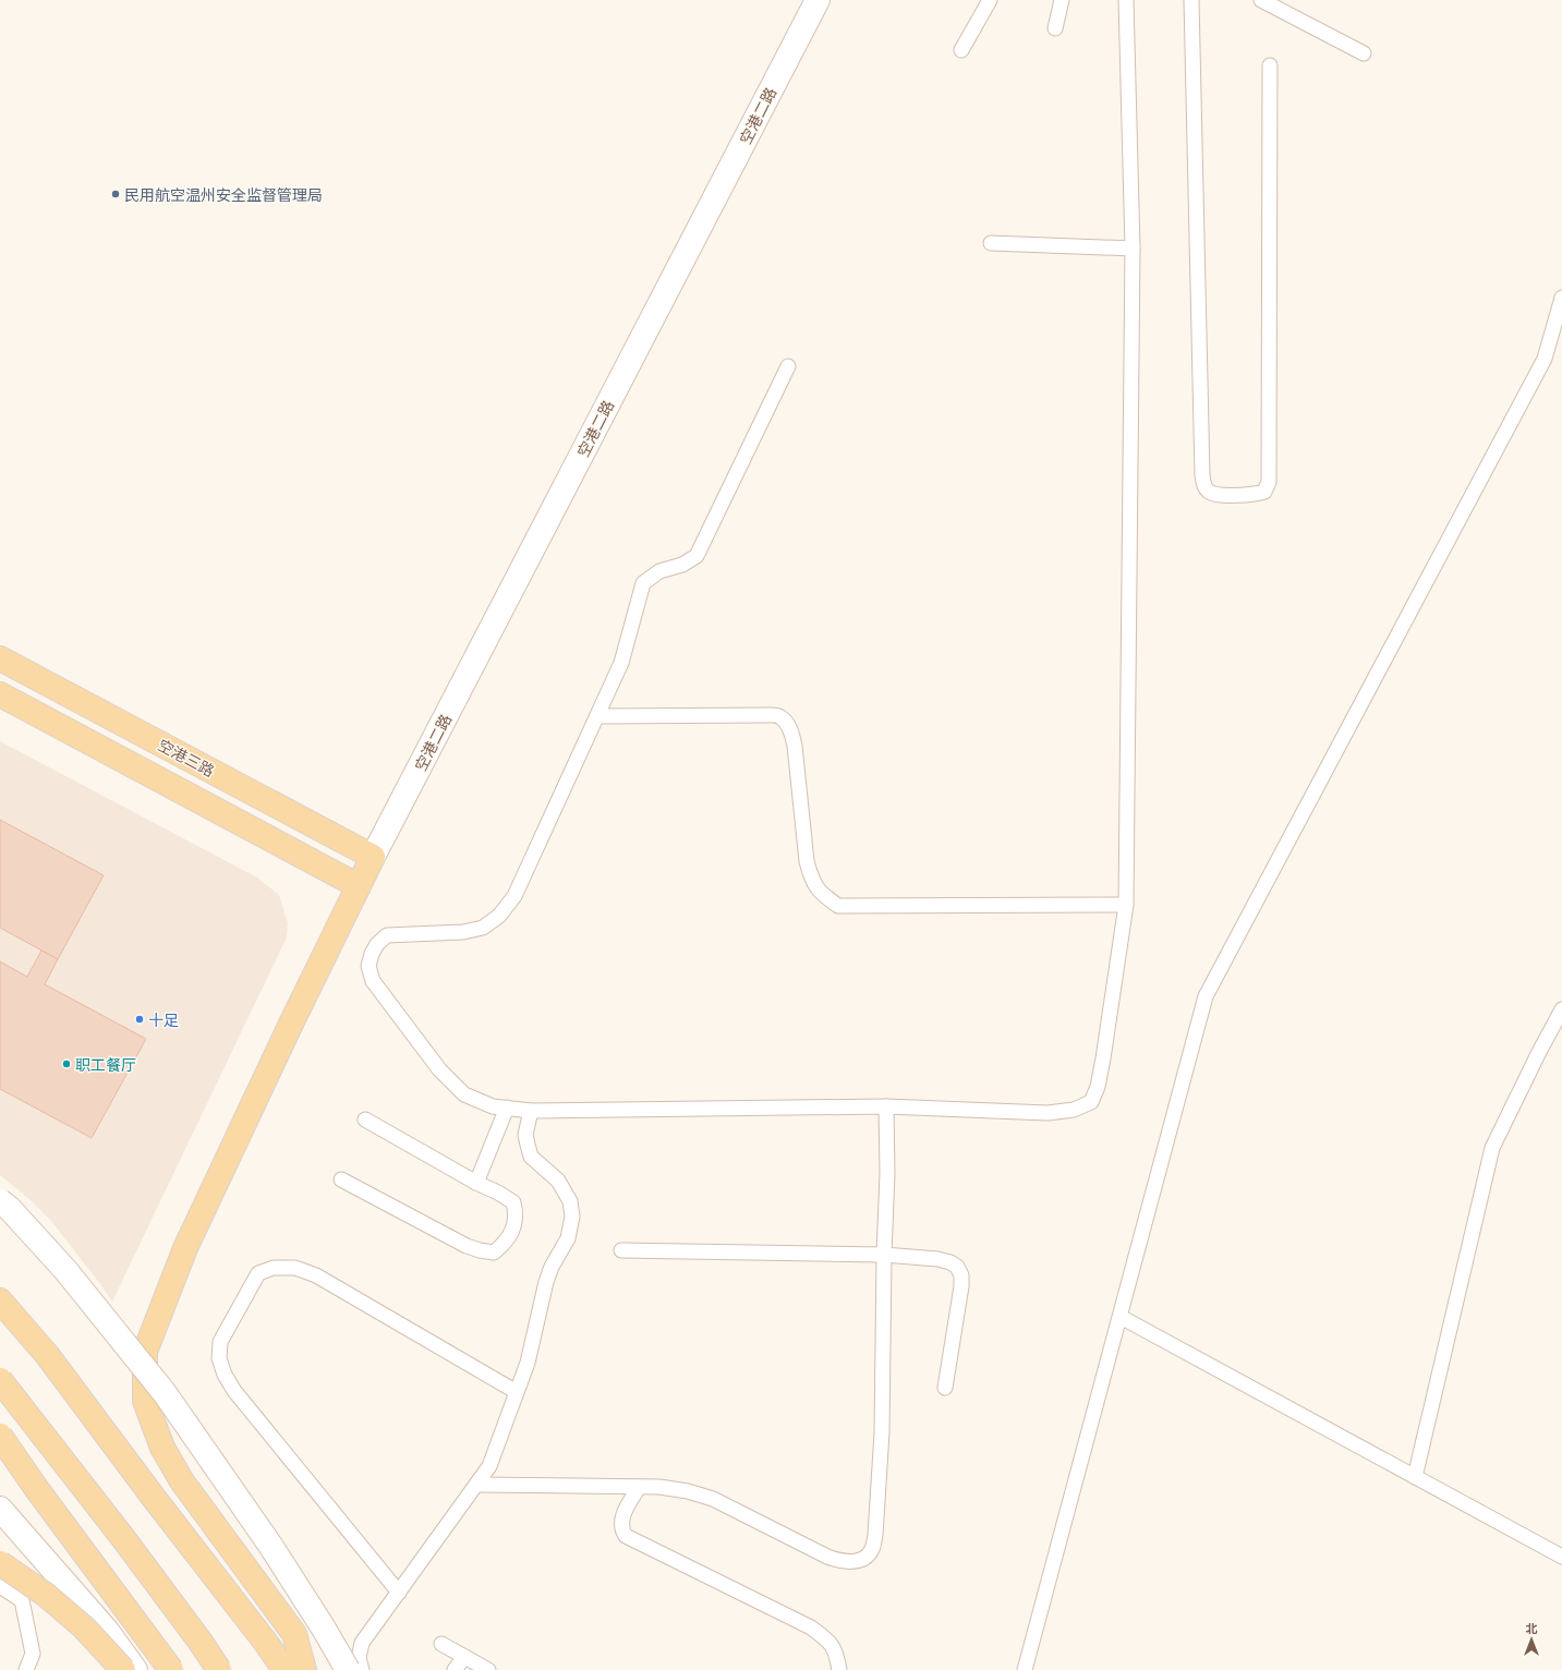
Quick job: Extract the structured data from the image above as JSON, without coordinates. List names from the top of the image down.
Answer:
{
  "streets": {
    "main road": ["空港二路", "空港三路"]
  },
  "crossings": [
    ["空港二路", "空港三路"]
  ],
  "places": ["民用航空温州安全监督管理局", "十足", "职工餐厅"],
  "north": "top"
}
